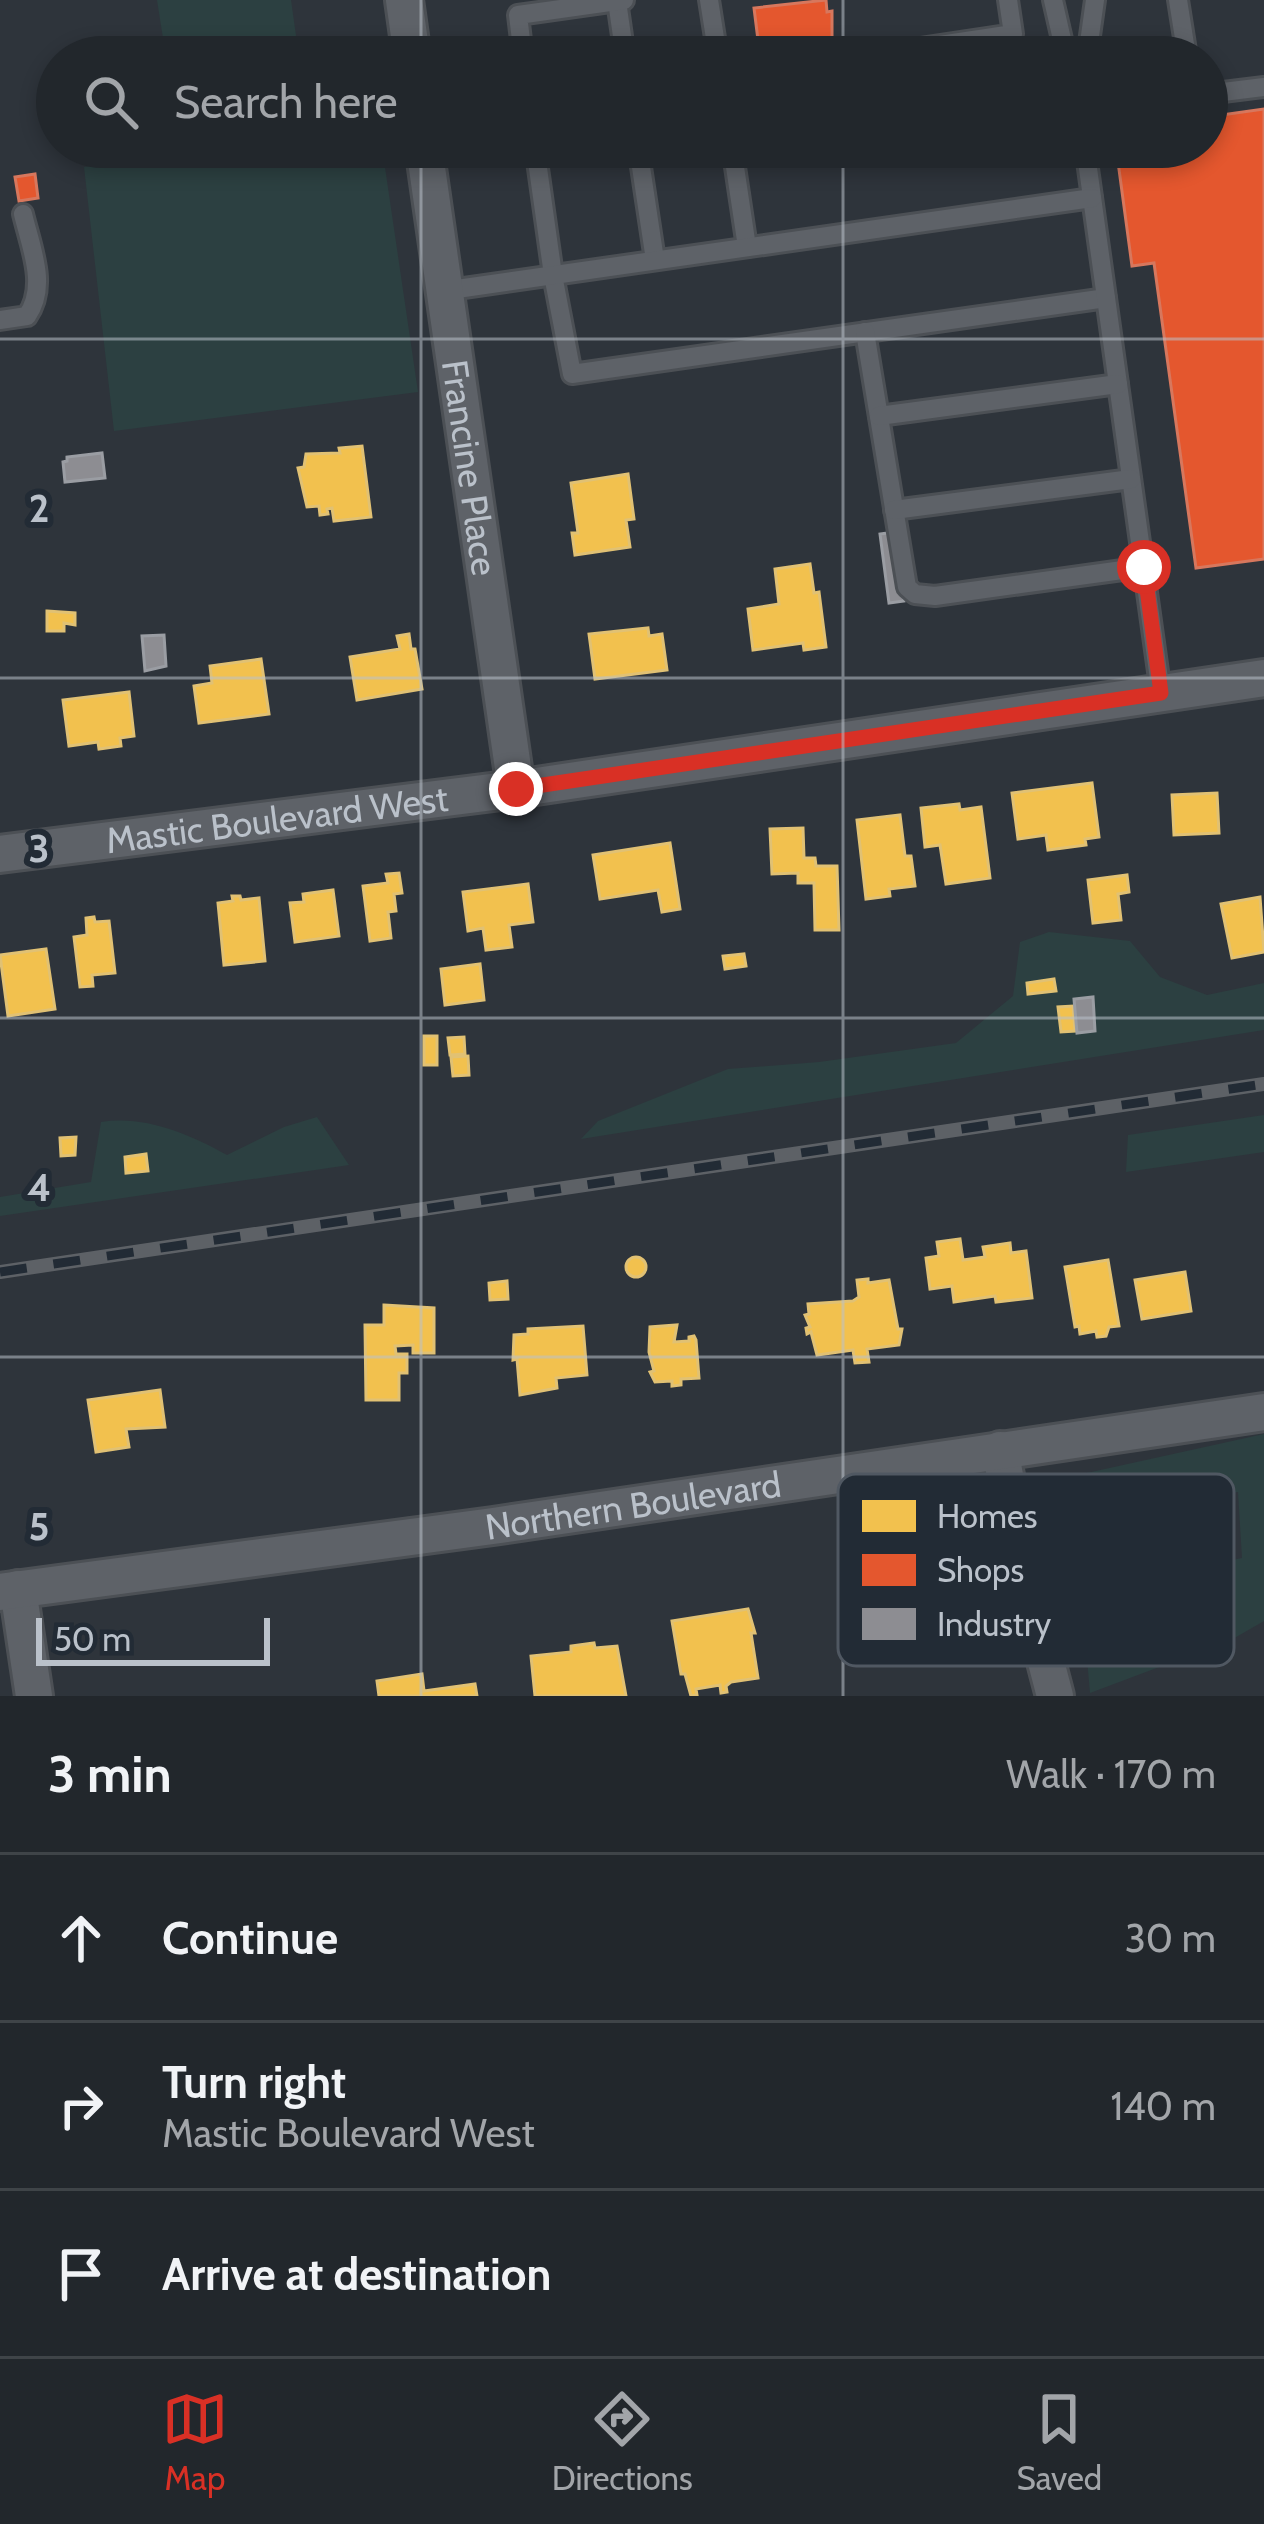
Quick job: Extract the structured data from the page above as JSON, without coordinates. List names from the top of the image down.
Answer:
{
  "streets": {
    "street": ["Francine Place", "Mastic Boulevard West", "Northern Boulevard"]
  },
  "crossings": [
    ["Francine Place", "Mastic Boulevard West"]
  ],
  "legend": ["Homes", "Shops", "Industry"],
  "scale_bar": "50 m",
  "page": {
    "search": "Search here",
    "scale": "50 m",
    "heading": ["3 min", "Walk · 170 m"],
    "list": [
      ["Continue", "30 m"],
      ["Turn right", "Mastic Boulevard West", "140 m"],
      "Arrive at destination"
    ],
    "nav": ["Map", "Directions", "Saved"]
  },
  "grid": {
    "rows": [
      "2",
      "3",
      "4",
      "5"
    ]
  }
}
